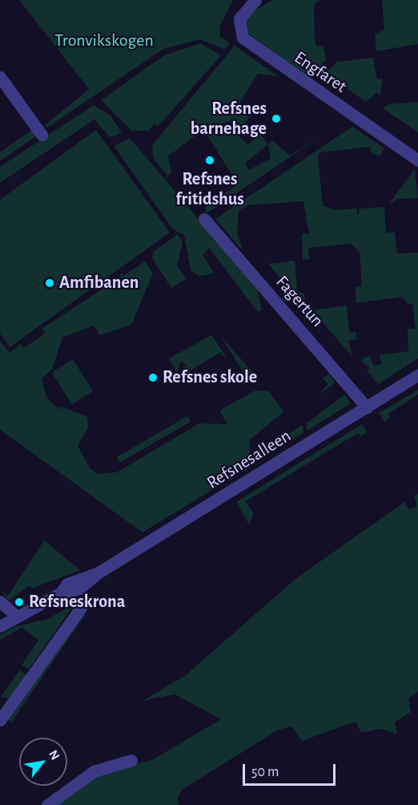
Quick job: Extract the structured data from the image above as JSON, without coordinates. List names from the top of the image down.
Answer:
{
  "streets": {
    "street": ["Engfaret", "Fagertun", "Refsnesalleen"]
  },
  "crossings": [
    ["Fagertun", "Refsnesalleen"]
  ],
  "parks": ["Tronvikskogen"],
  "places": [
    "Refsnes barnehage",
    "Refsnes fritidshus",
    "Amfibanen",
    "Refsnes skole",
    "Refsneskrona"
  ],
  "scale_bar": "50 m",
  "north": "top right"
}
